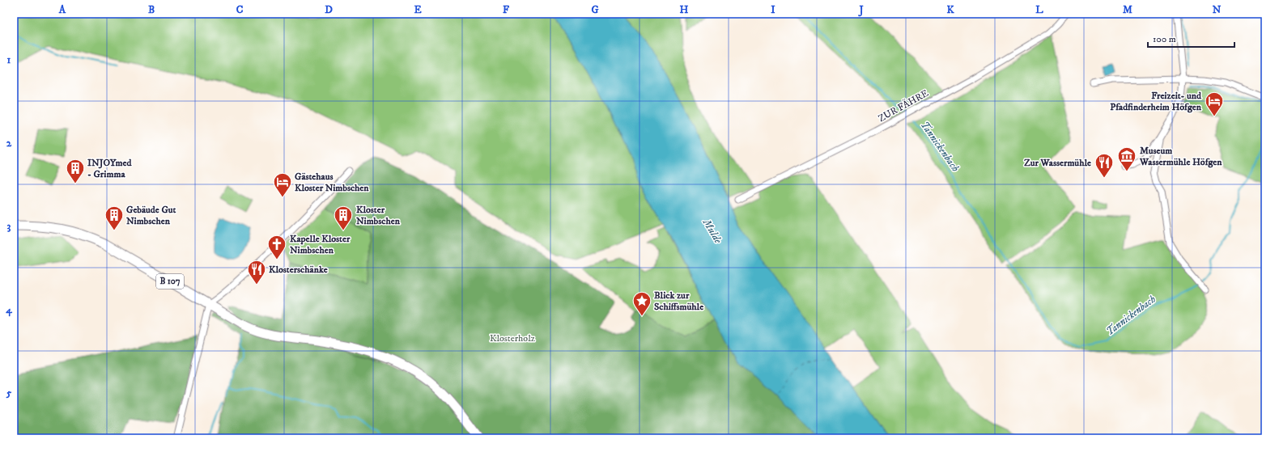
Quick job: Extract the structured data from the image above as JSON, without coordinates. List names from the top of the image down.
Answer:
{
  "streets": {
    "main road": ["B 107"],
    "street": ["ZUR FÄHRE"]
  },
  "water": ["Tannickenbach", "Mulde"],
  "parks": ["Klosterholz"],
  "places": {
    "hotel": ["Freizeit- und Pfadfinderheim Höfgen", "Gästehaus Kloster Nimbschen"],
    "museum": ["Museum Wassermühle Höfgen"],
    "restaurant": ["Zur Wassermühle", "Klosterschänke"],
    "building": ["INJOYmed - Grimma", "Gebäude Gut Nimbschen", "Kloster Nimbschen"],
    "church": ["Kapelle Kloster Nimbschen"],
    "place": ["Blick zur Schiffsmühle"]
  },
  "scale_bar": "100 m",
  "grid": {
    "columns": [
      "A",
      "B",
      "C",
      "D",
      "E",
      "F",
      "G",
      "H",
      "I",
      "J",
      "K",
      "L",
      "M",
      "N"
    ],
    "rows": [
      "1",
      "2",
      "3",
      "4",
      "5"
    ]
  }
}
